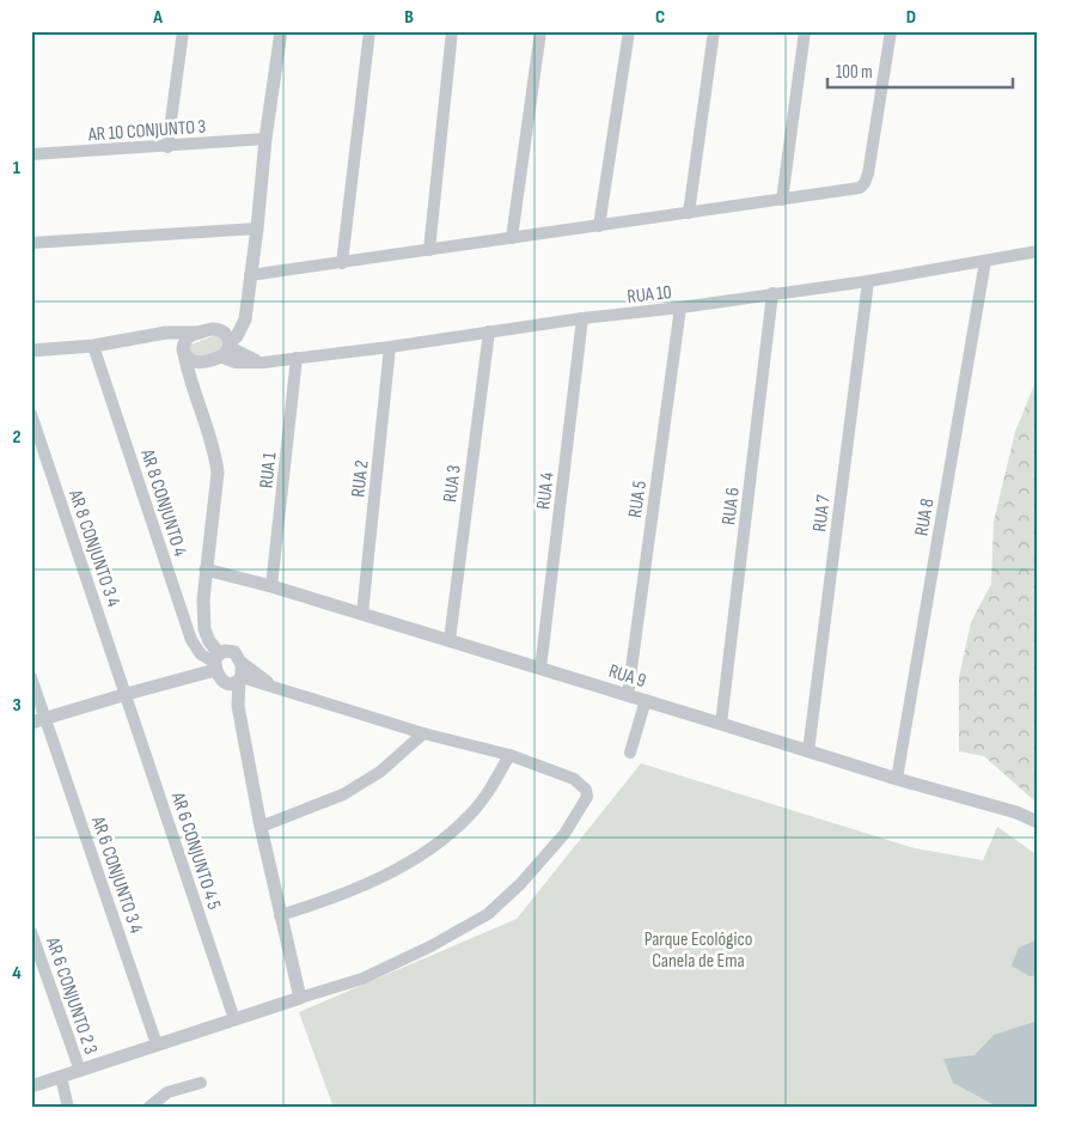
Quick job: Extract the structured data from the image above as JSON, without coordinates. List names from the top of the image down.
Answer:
{
  "streets": {
    "street": [
      "AR 10 CONJUNTO 3",
      "RUA 10",
      "RUA 1",
      "RUA 2",
      "RUA 3",
      "RUA 4",
      "RUA 5",
      "AR 8 CONJUNTO 4",
      "RUA 6",
      "RUA 7",
      "RUA 8",
      "AR 8 CONJUNTO 3 4",
      "RUA 9",
      "AR 6 CONJUNTO 4 5",
      "AR 6 CONJUNTO 3 4",
      "AR 6 CONJUNTO 2 3"
    ]
  },
  "crossings": [
    ["RUA 10", "RUA 1"],
    ["RUA 10", "RUA 2"],
    ["RUA 10", "RUA 3"],
    ["RUA 10", "RUA 4"],
    ["RUA 10", "RUA 5"],
    ["RUA 10", "RUA 6"],
    ["RUA 10", "RUA 7"],
    ["RUA 10", "RUA 8"],
    ["RUA 1", "RUA 9"],
    ["RUA 2", "RUA 9"],
    ["RUA 3", "RUA 9"],
    ["RUA 4", "RUA 9"],
    ["RUA 5", "RUA 9"],
    ["RUA 6", "RUA 9"],
    ["RUA 7", "RUA 9"],
    ["RUA 8", "RUA 9"],
    ["AR 8 CONJUNTO 3 4", "AR 6 CONJUNTO 4 5"]
  ],
  "parks": ["Parque Ecológico Canela de Ema"],
  "scale_bar": "100 m",
  "grid": {
    "columns": [
      "A",
      "B",
      "C",
      "D"
    ],
    "rows": [
      "1",
      "2",
      "3",
      "4"
    ]
  }
}
